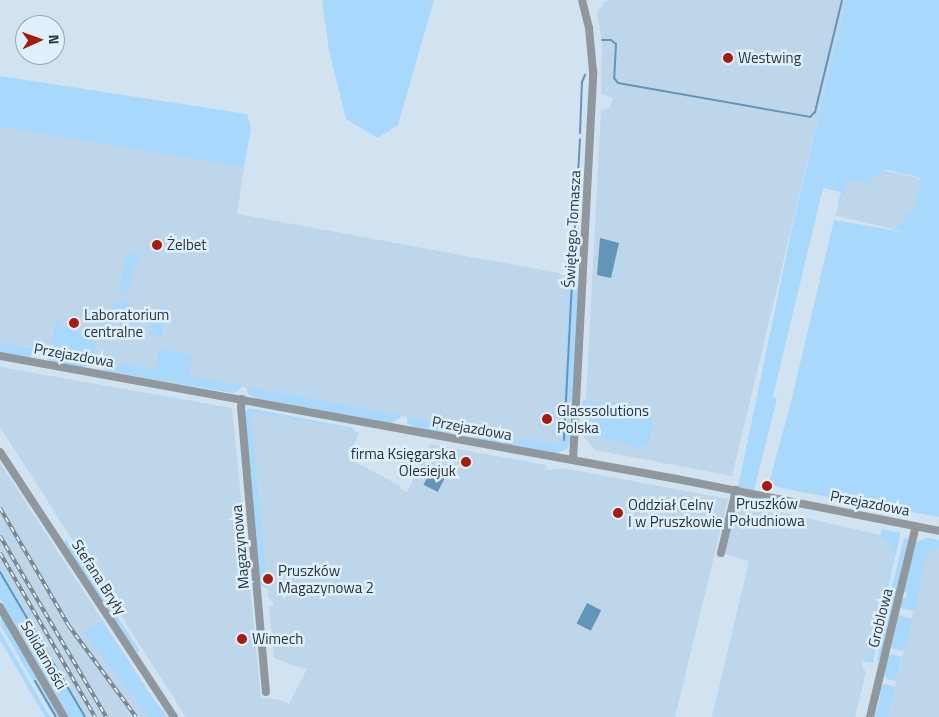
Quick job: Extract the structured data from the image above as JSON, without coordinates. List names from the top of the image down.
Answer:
{
  "streets": {
    "street": [
      "Świętego Tomasza",
      "Przejazdowa",
      "Magazynowa",
      "Stefana Bryły",
      "Groblowa",
      "Solidarności"
    ]
  },
  "crossings": [
    ["Świętego Tomasza", "Przejazdowa"],
    ["Przejazdowa", "Magazynowa"],
    ["Przejazdowa", "Groblowa"]
  ],
  "places": [
    "Westwing",
    "Żelbet",
    "Laboratorium centralne",
    "Glasssolutions Polska",
    "firma Księgarska Olesiejuk",
    "Pruszków Południowa",
    "Oddział Celny I w Pruszkowie",
    "Pruszków Magazynowa 2",
    "Wimech"
  ],
  "north": "right"
}
